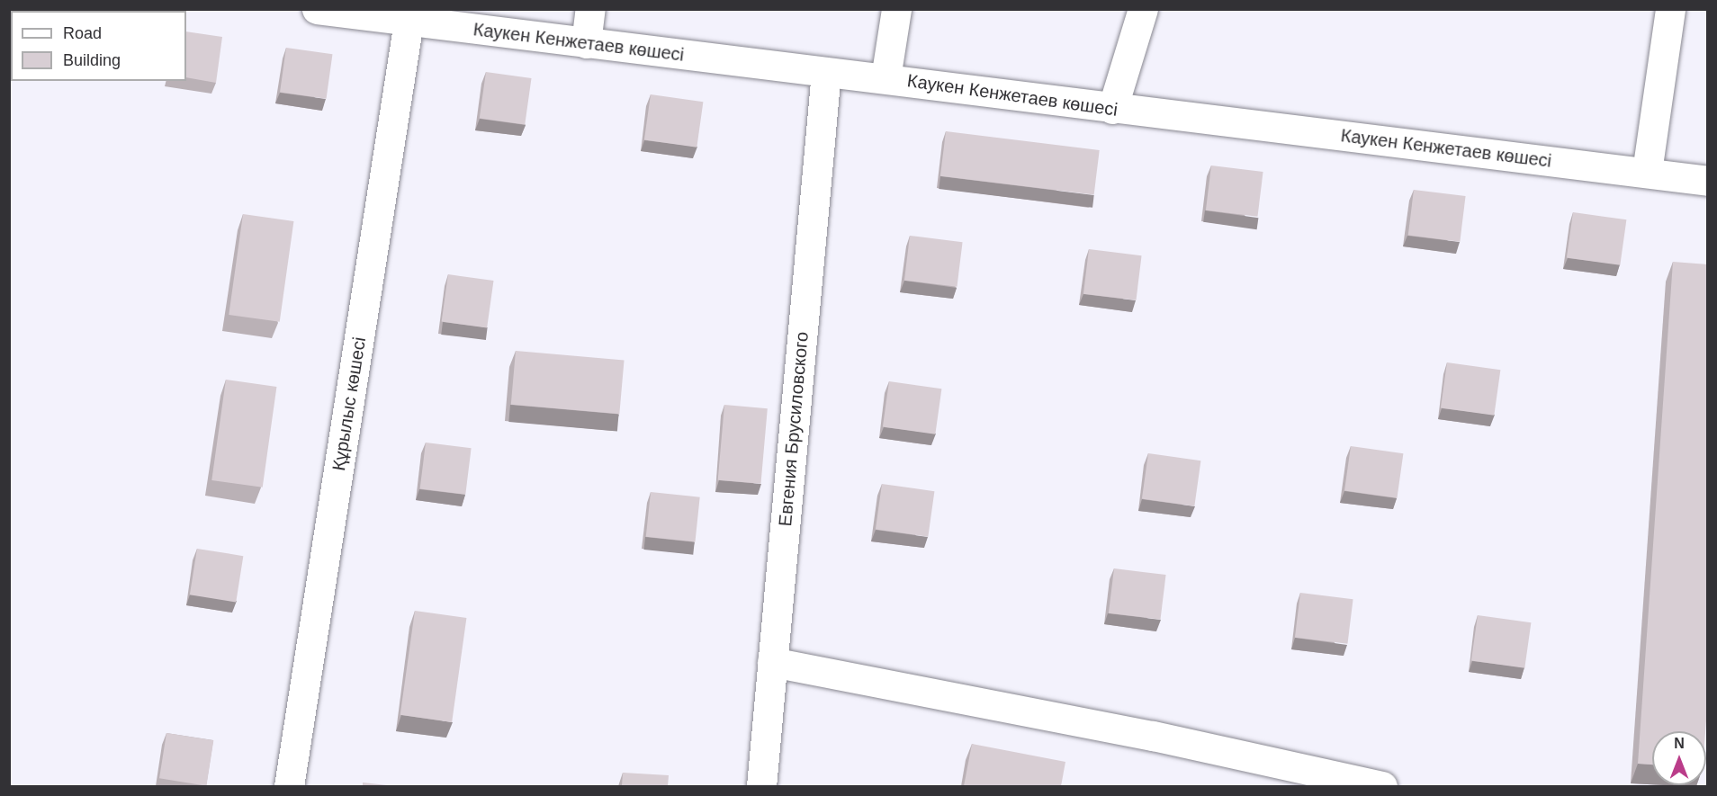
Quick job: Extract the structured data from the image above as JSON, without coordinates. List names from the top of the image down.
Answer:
{
  "streets": {
    "street": ["Каукен Кенжетаев көшесі", "Құрылыс көшесі", "Евгения Брусиловского"]
  },
  "crossings": [
    ["Каукен Кенжетаев көшесі", "Құрылыс көшесі"],
    ["Каукен Кенжетаев көшесі", "Евгения Брусиловского"]
  ],
  "legend": ["Road", "Building"],
  "north": "top"
}
